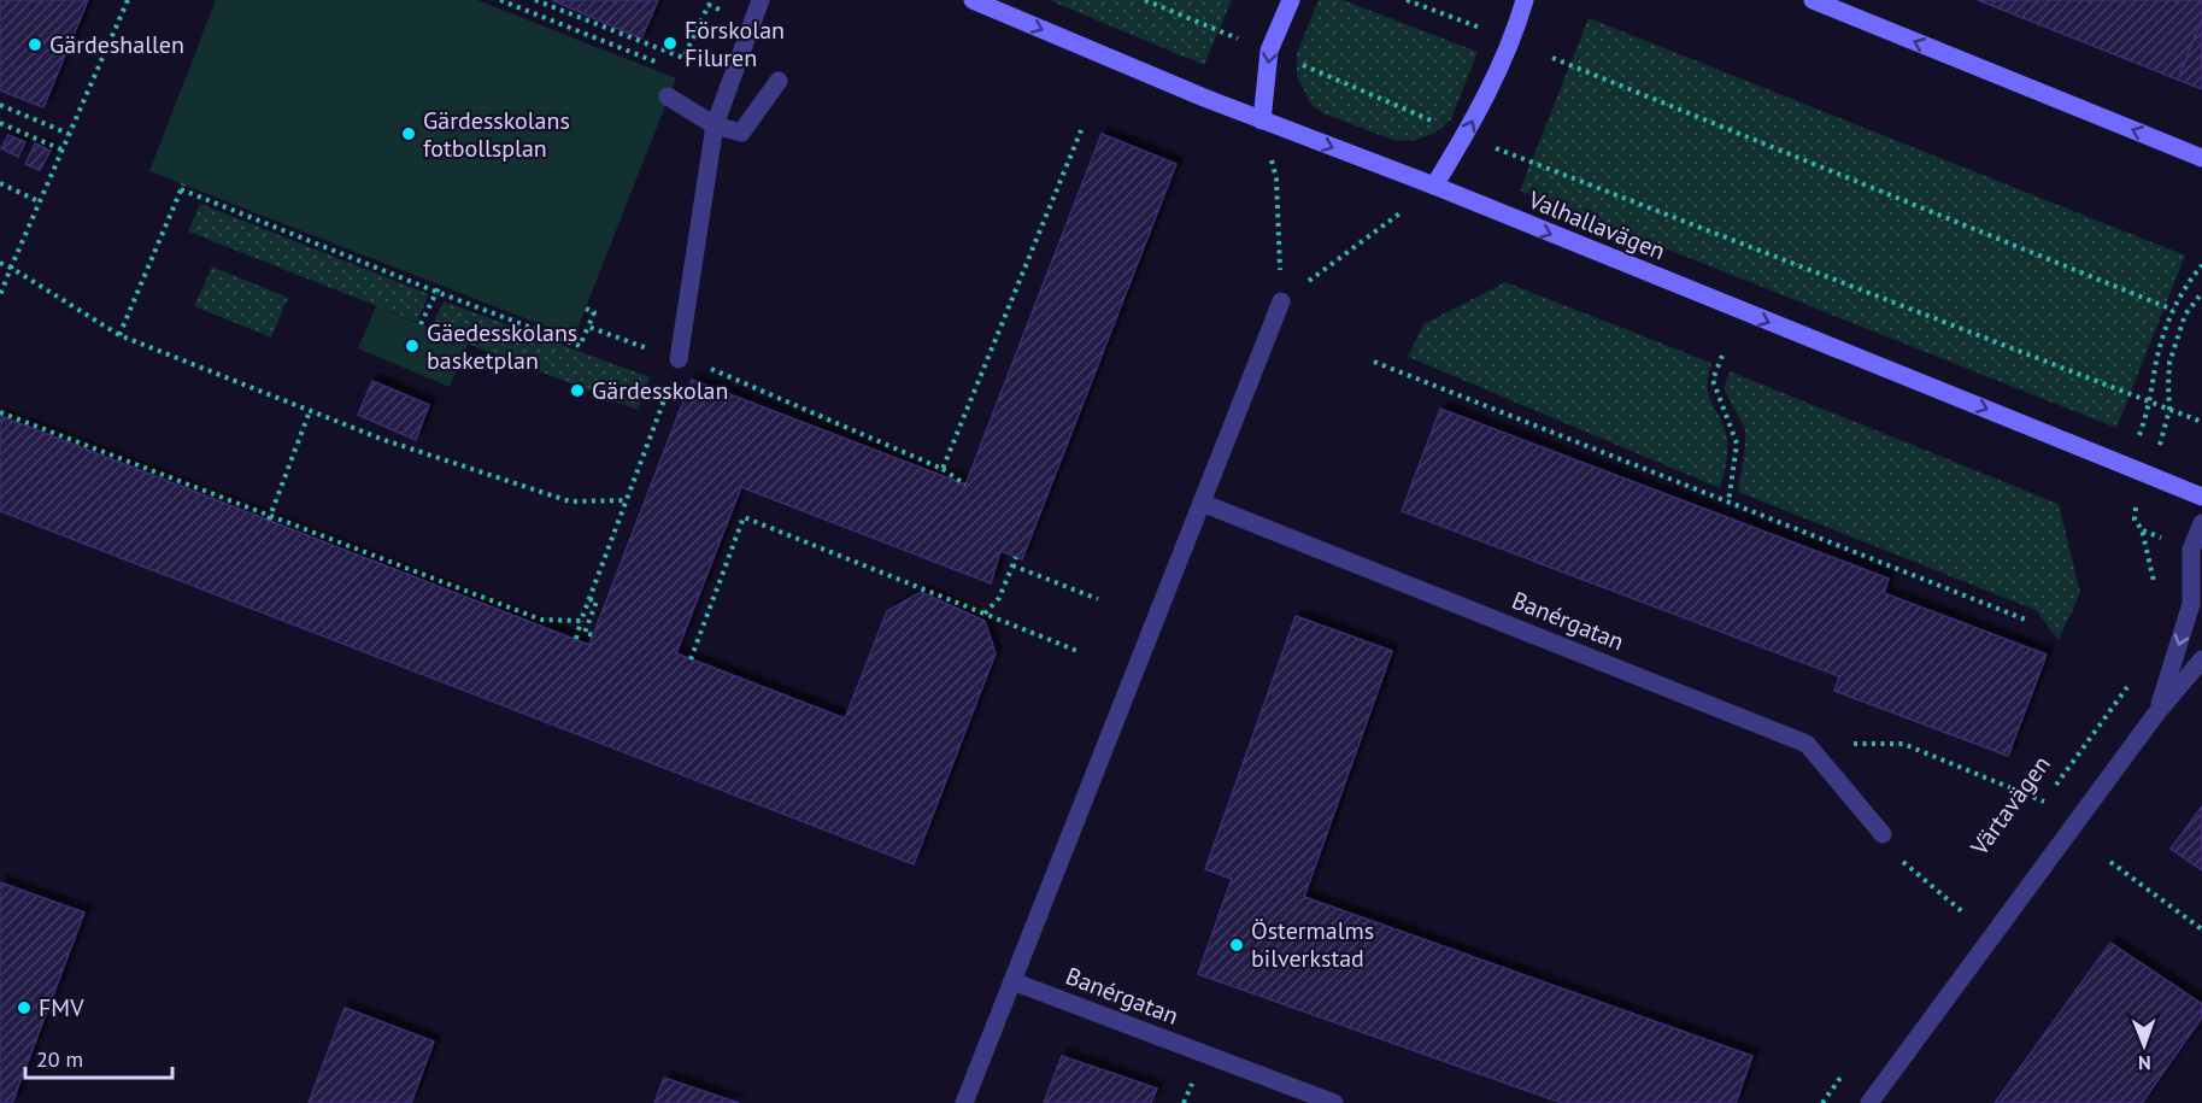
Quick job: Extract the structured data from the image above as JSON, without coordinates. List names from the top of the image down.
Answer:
{
  "streets": {
    "main road": ["Valhallavägen"],
    "street": ["Banérgatan"],
    "path": ["Värtavägen"]
  },
  "one_way": ["Valhallavägen"],
  "places": [
    "Förskolan Filuren",
    "Gärdeshallen",
    "Gärdesskolans fotbollsplan",
    "Gäedesskolans basketplan",
    "Gärdesskolan",
    "Östermalms bilverkstad",
    "FMV"
  ],
  "scale_bar": "20 m",
  "north": "bottom"
}
